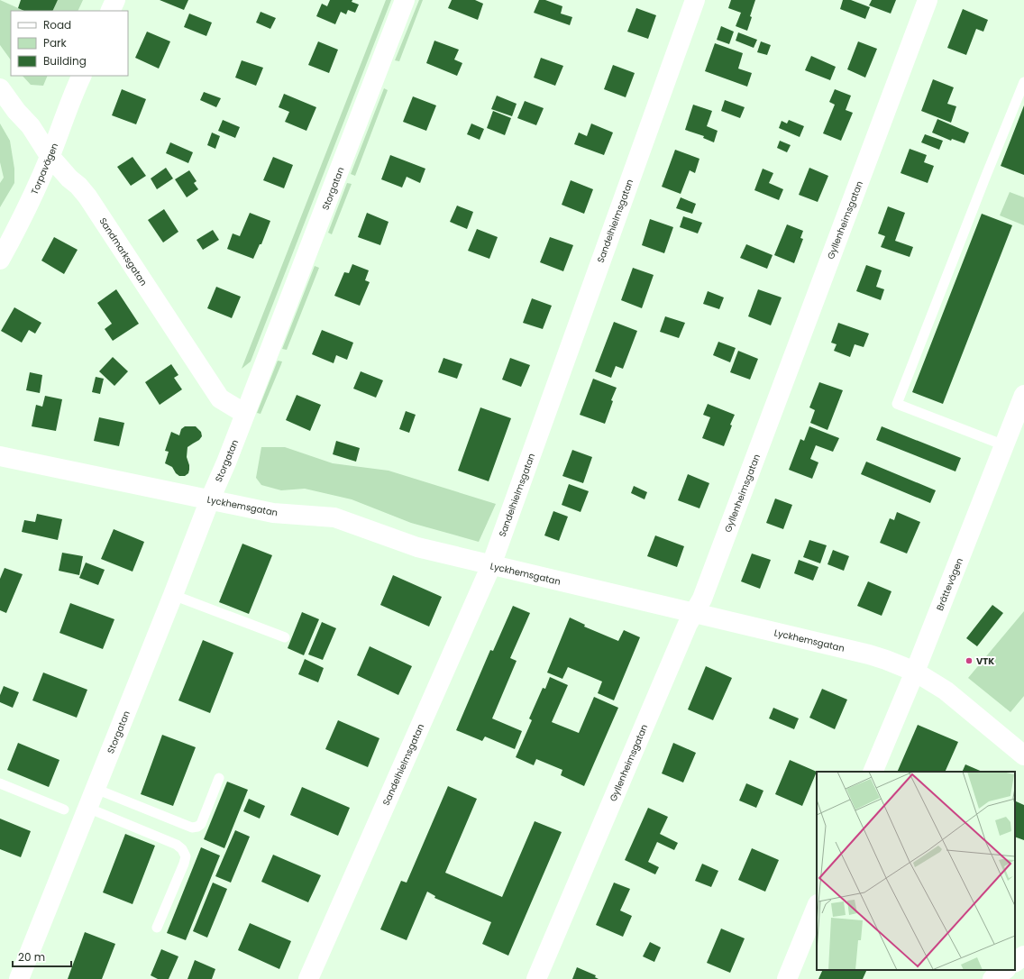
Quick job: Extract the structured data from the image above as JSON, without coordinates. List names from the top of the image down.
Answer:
{
  "streets": {
    "street": [
      "Torpavägen",
      "Storgatan",
      "Gyllenheimsgatan",
      "Sandelhielmsgatan",
      "Sandmarksgatan",
      "Lyckhemsgatan",
      "Brättevägen"
    ]
  },
  "crossings": [
    ["Torpavägen", "Sandmarksgatan"],
    ["Storgatan", "Sandmarksgatan"],
    ["Storgatan", "Lyckhemsgatan"],
    ["Gyllenheimsgatan", "Lyckhemsgatan"],
    ["Sandelhielmsgatan", "Lyckhemsgatan"],
    ["Lyckhemsgatan", "Brättevägen"]
  ],
  "places": ["VTK"],
  "legend": ["Road", "Park", "Building"],
  "scale_bar": "20 m"
}
